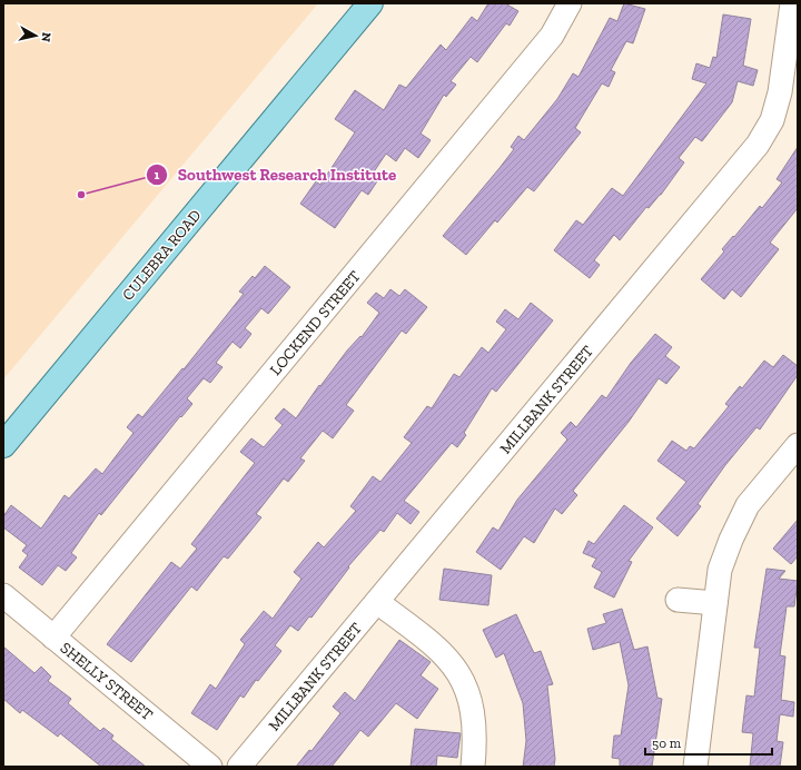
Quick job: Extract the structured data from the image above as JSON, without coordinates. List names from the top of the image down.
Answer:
{
  "streets": {
    "main road": ["CULEBRA ROAD"],
    "street": ["LOCKEND STREET", "MILLBANK STREET", "SHELLY STREET"]
  },
  "crossings": [
    ["LOCKEND STREET", "SHELLY STREET"]
  ],
  "places": ["Southwest Research Institute"],
  "scale_bar": "50 m",
  "north": "right"
}
